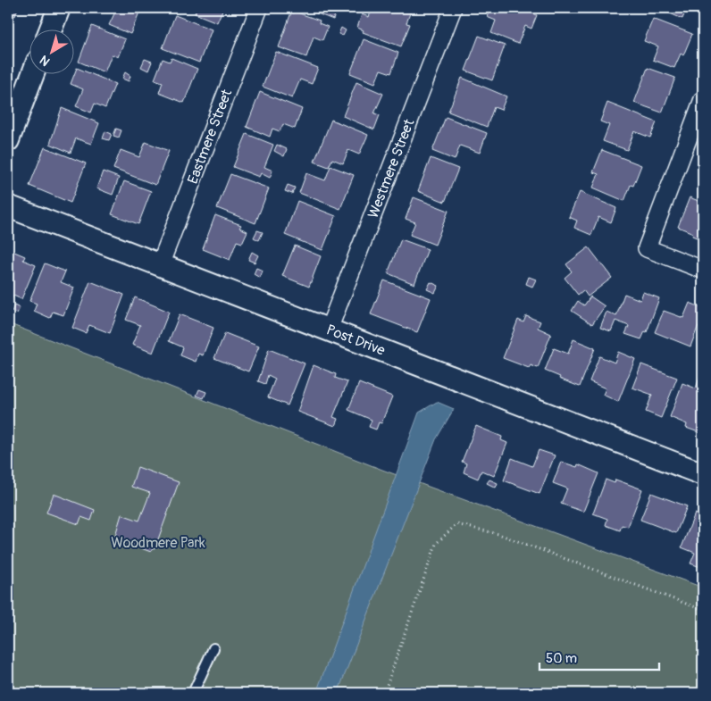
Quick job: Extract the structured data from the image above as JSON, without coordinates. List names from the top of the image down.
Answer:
{
  "streets": {
    "street": ["Eastmere Street", "Westmere Street", "Post Drive"]
  },
  "crossings": [
    ["Eastmere Street", "Post Drive"],
    ["Westmere Street", "Post Drive"]
  ],
  "parks": ["Woodmere Park"],
  "scale_bar": "50 m",
  "north": "bottom left"
}
